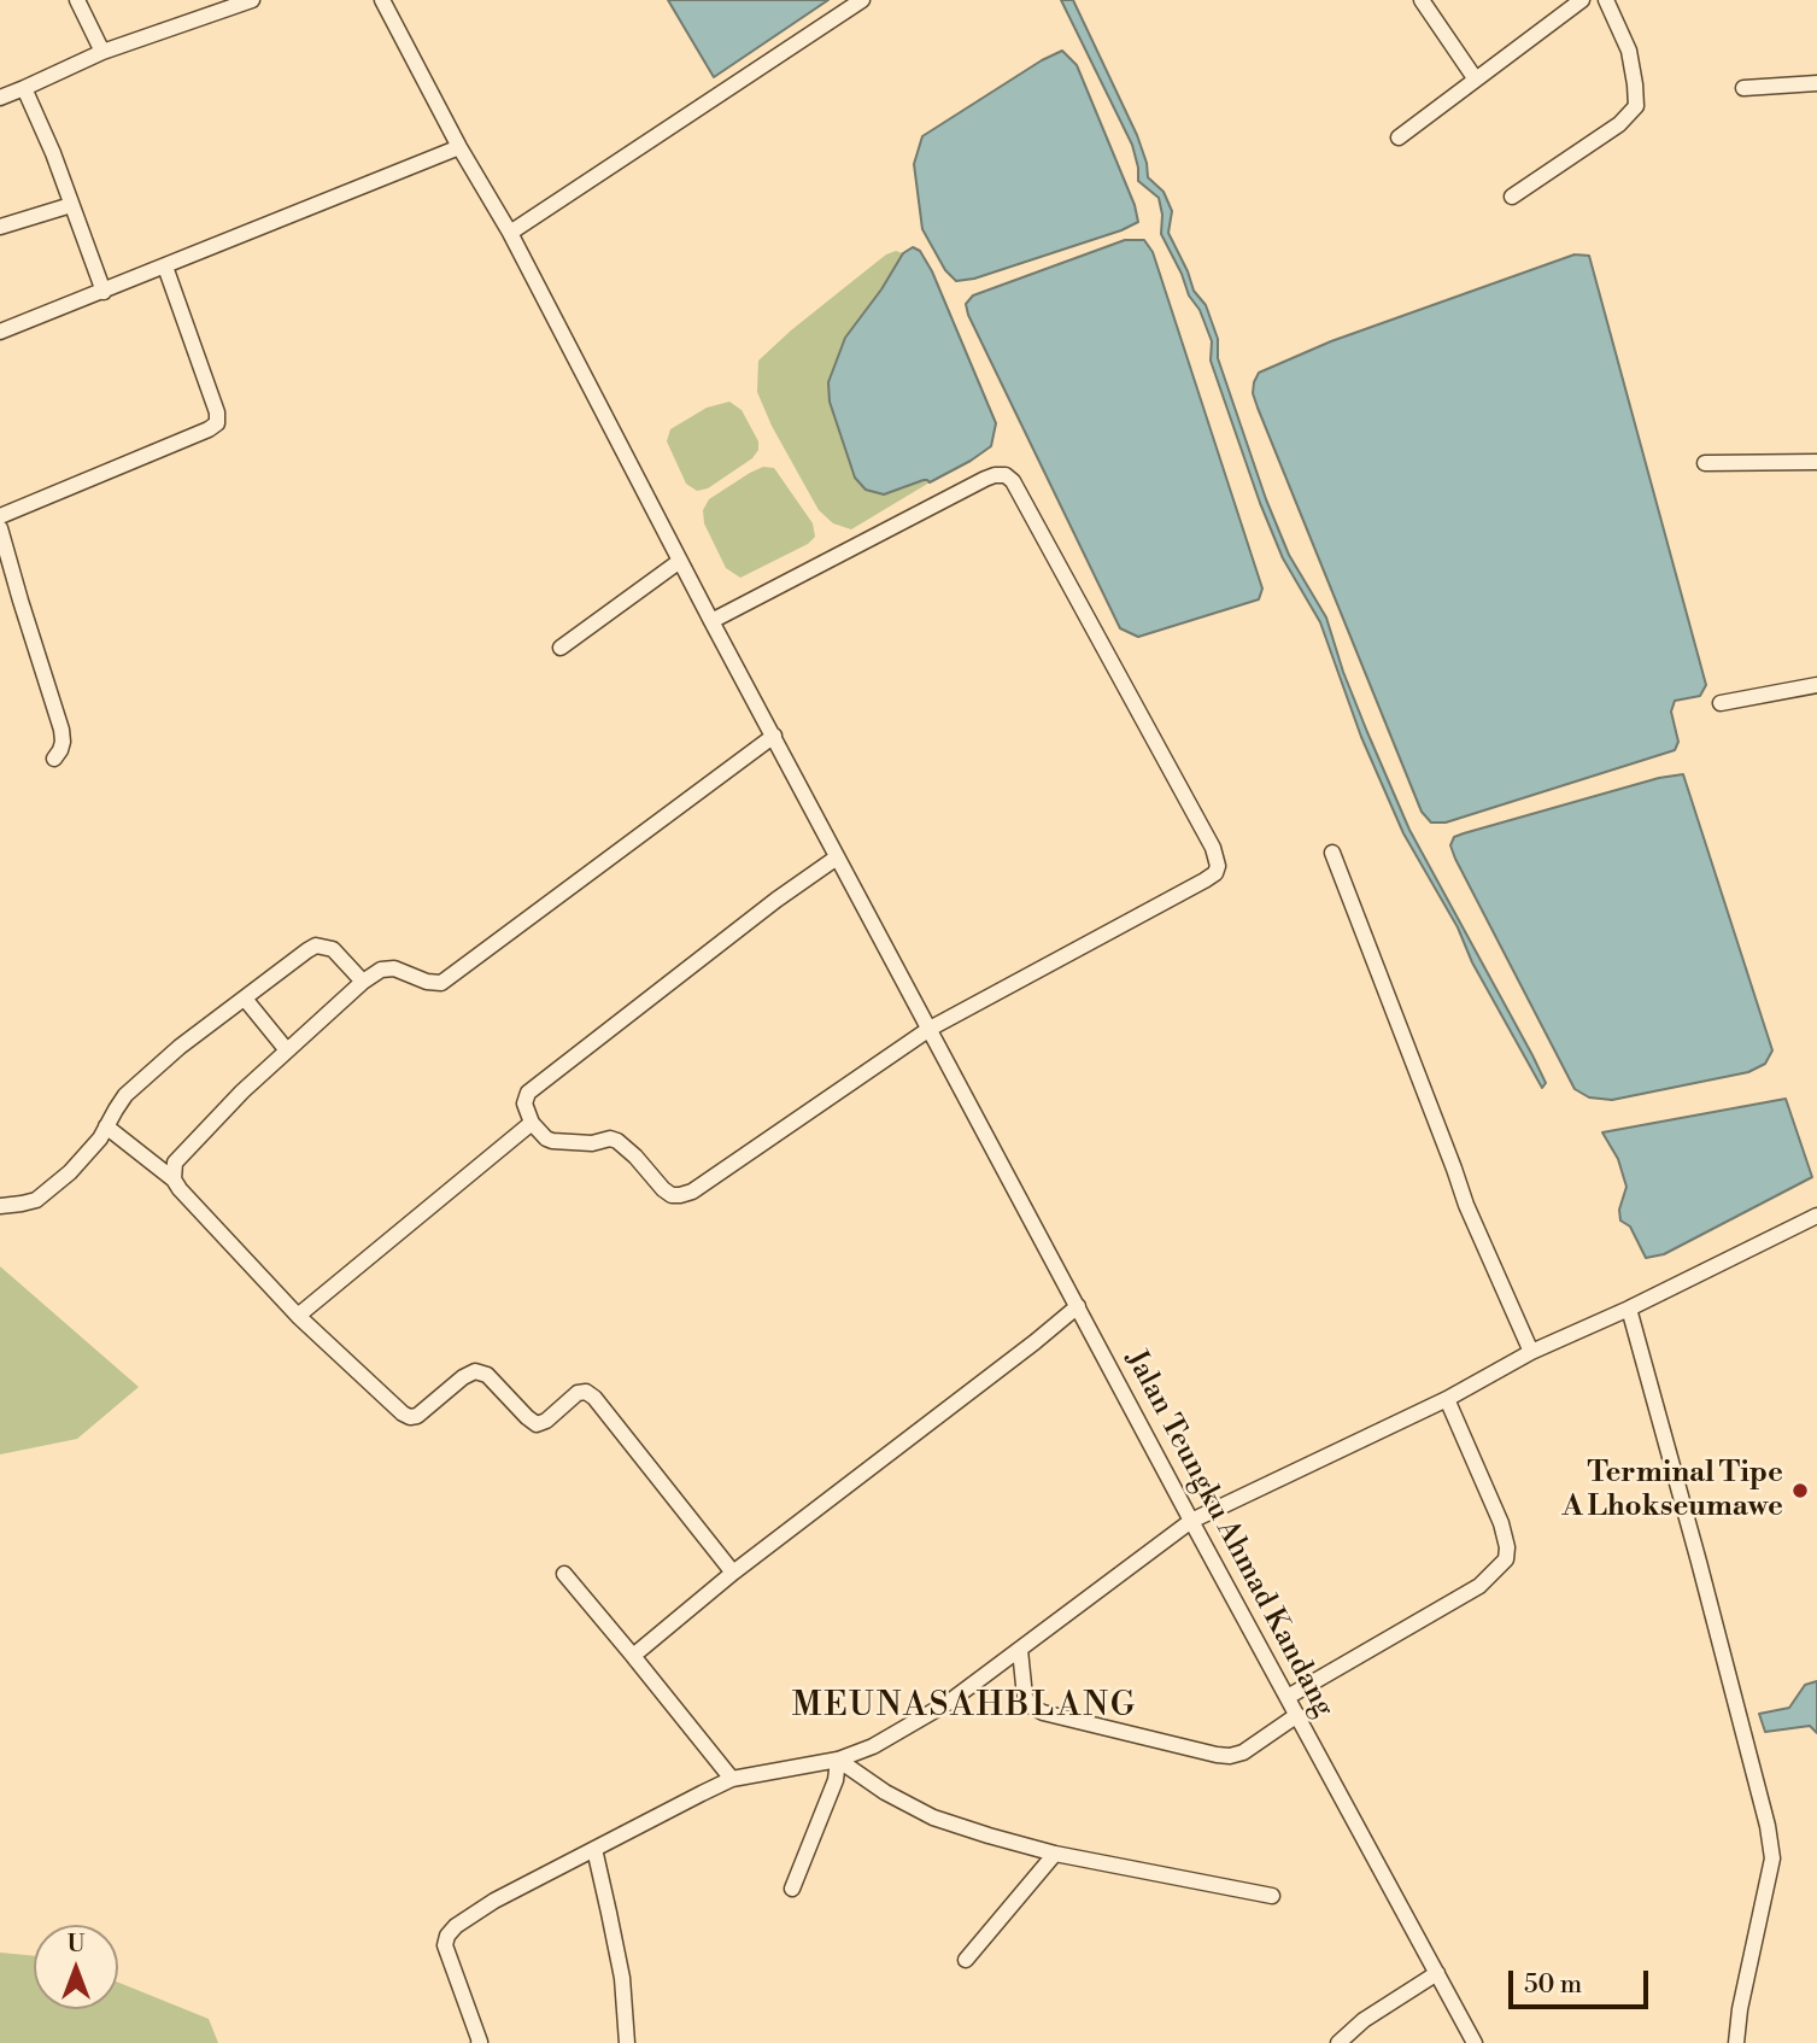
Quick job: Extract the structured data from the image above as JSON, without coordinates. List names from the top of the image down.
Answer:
{
  "streets": {
    "street": ["Jalan Teungku Ahmad Kandang"]
  },
  "districts": ["MEUNASAHBLANG"],
  "places": ["Terminal Tipe A Lhokseumawe"],
  "scale_bar": "50 m",
  "north": "top"
}
